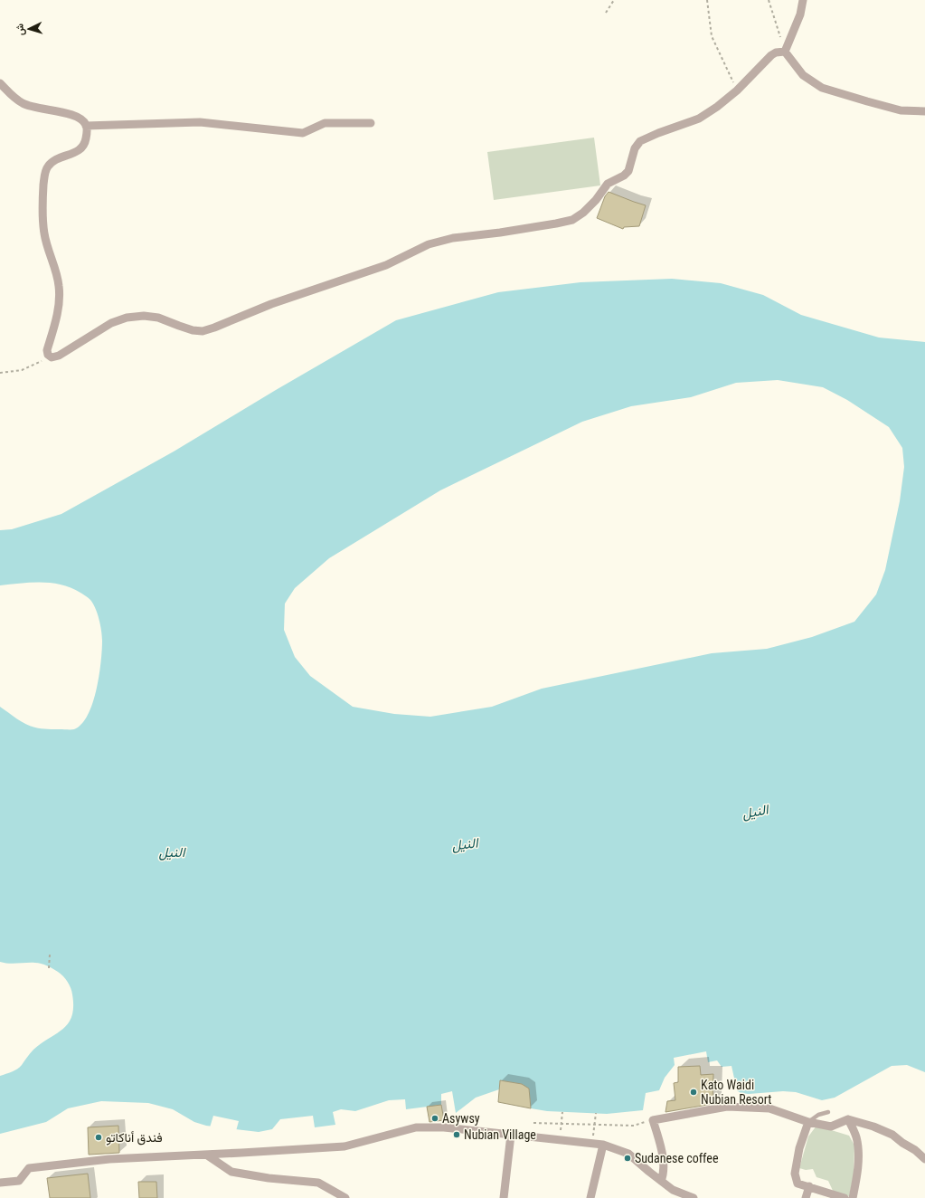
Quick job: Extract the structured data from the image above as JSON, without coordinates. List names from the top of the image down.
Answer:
{
  "water": ["النيل"],
  "places": [
    "Kato Waidi Nubian Resort",
    "Asywsy",
    "Nubian Village",
    "فندق أناكاتو",
    "Sudanese coffee"
  ],
  "north": "left"
}
